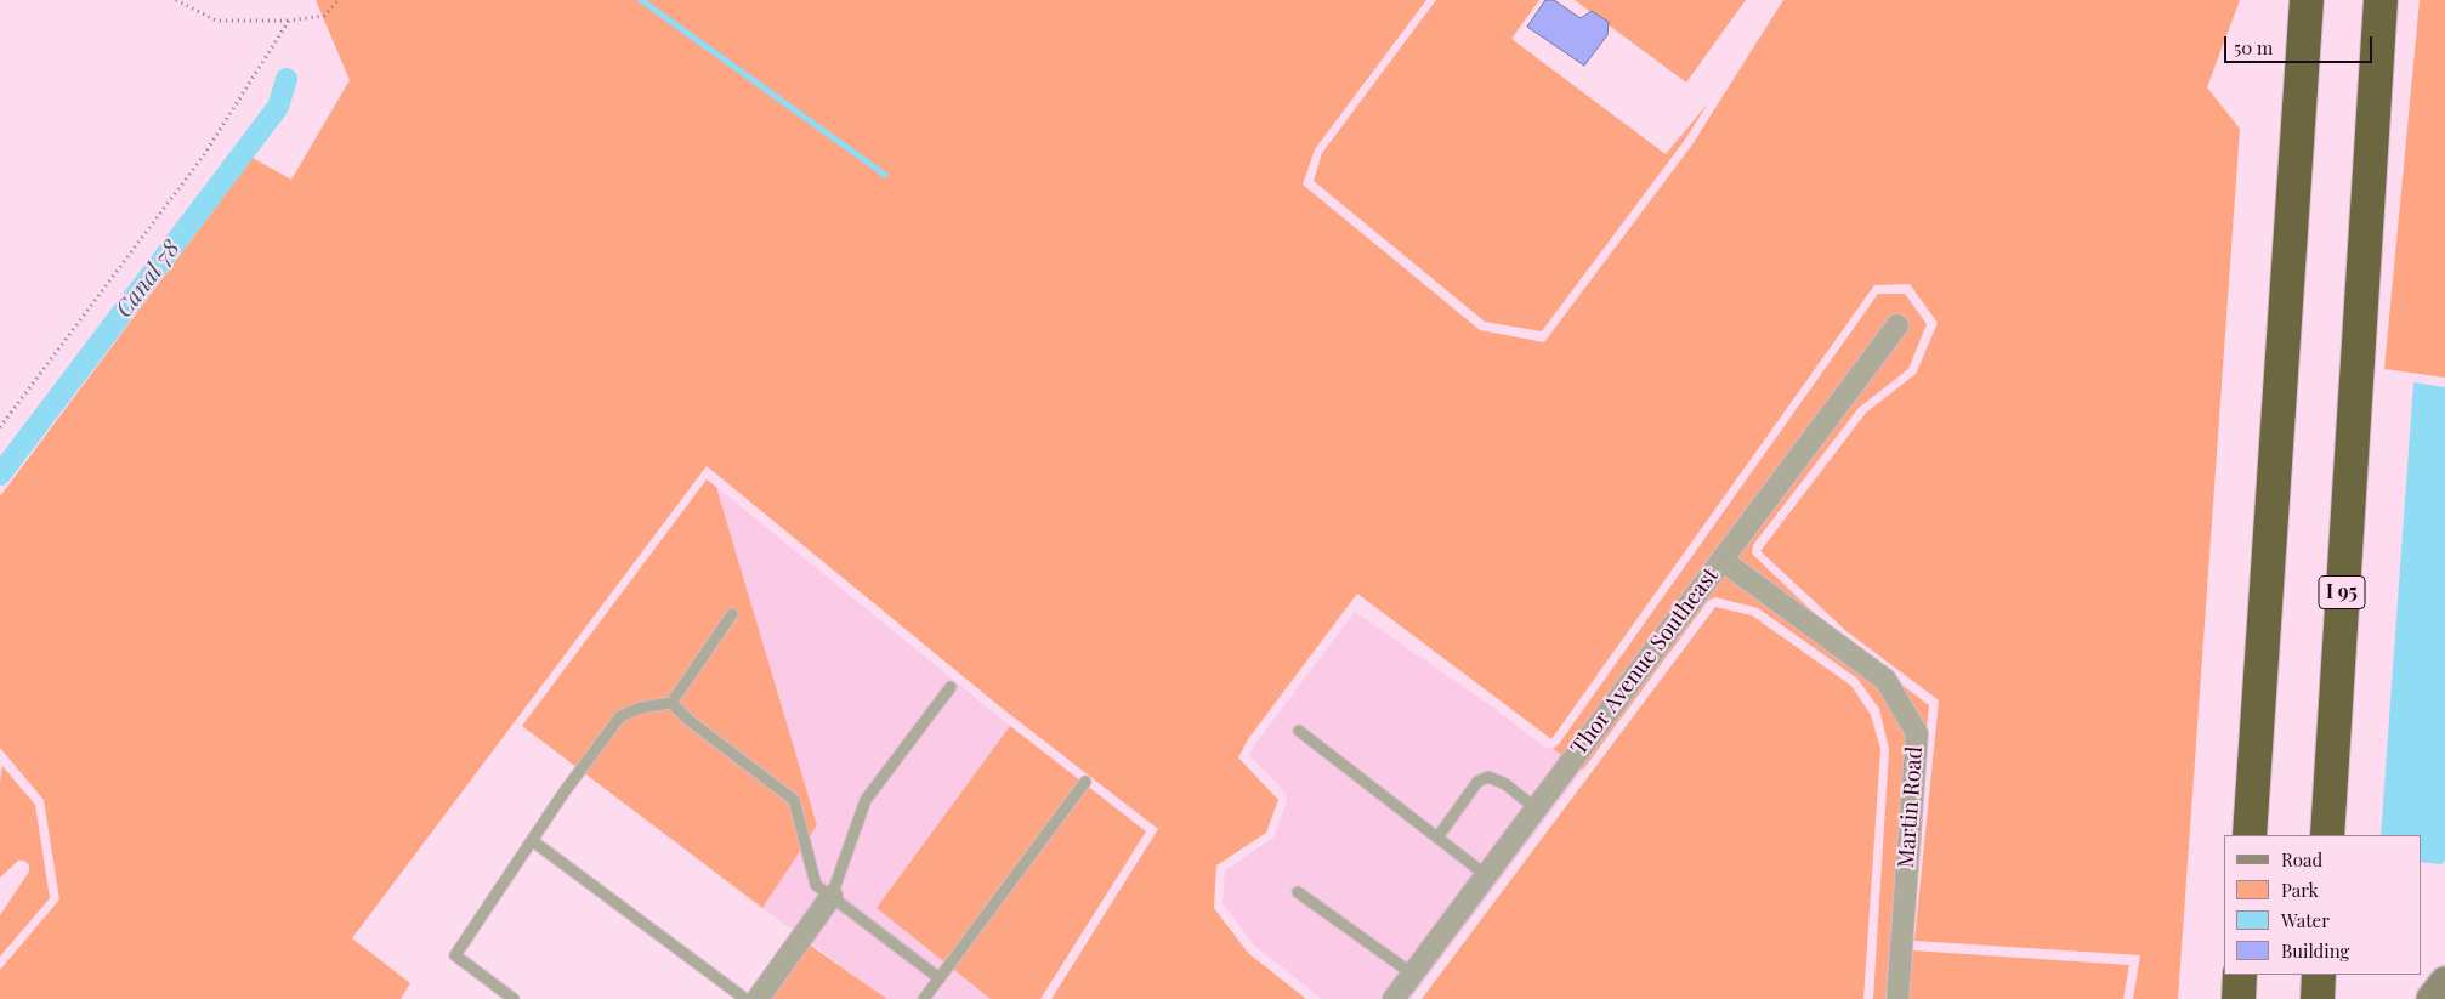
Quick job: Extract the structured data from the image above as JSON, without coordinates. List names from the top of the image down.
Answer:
{
  "streets": {
    "highway": ["I 95"],
    "street": ["Thor Avenue Southeast", "Martin Road"]
  },
  "crossings": [
    ["Thor Avenue Southeast", "Martin Road"]
  ],
  "water": ["Canal 78"],
  "legend": [
    "Road",
    "Park",
    "Water",
    "Building"
  ],
  "scale_bar": "50 m"
}
